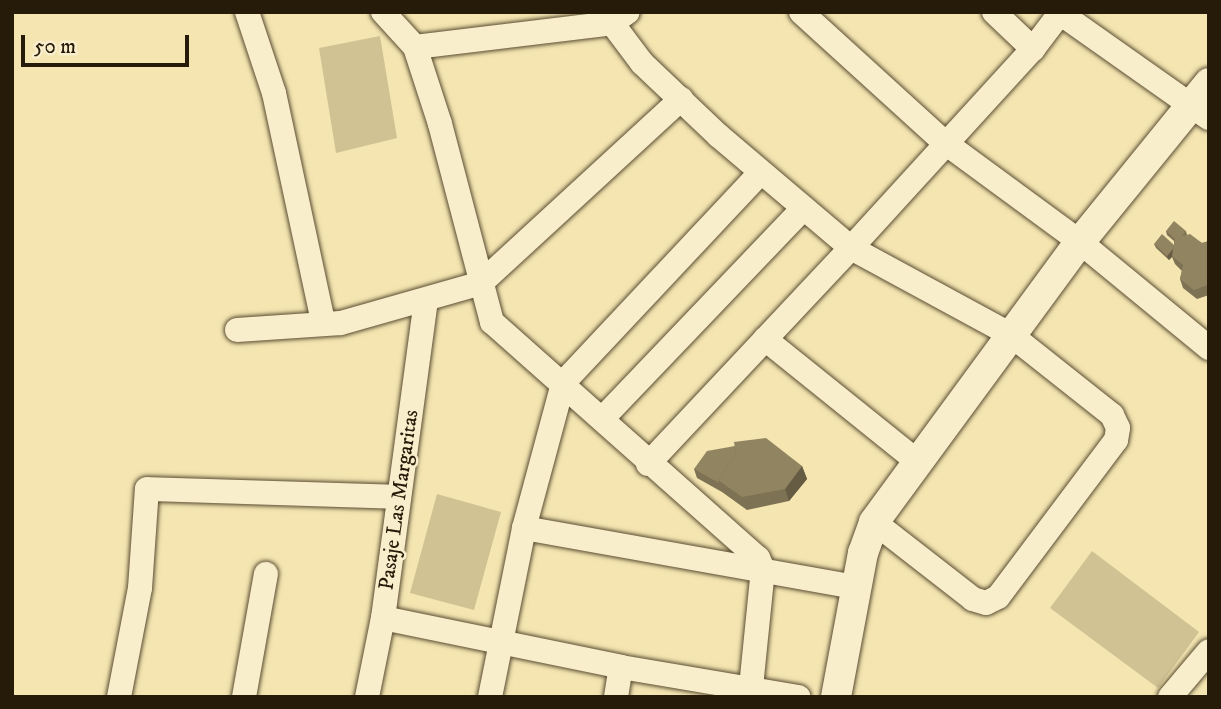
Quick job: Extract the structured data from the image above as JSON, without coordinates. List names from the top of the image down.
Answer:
{
  "streets": {
    "street": ["Pasaje Las Margaritas"]
  },
  "scale_bar": "50 m"
}
